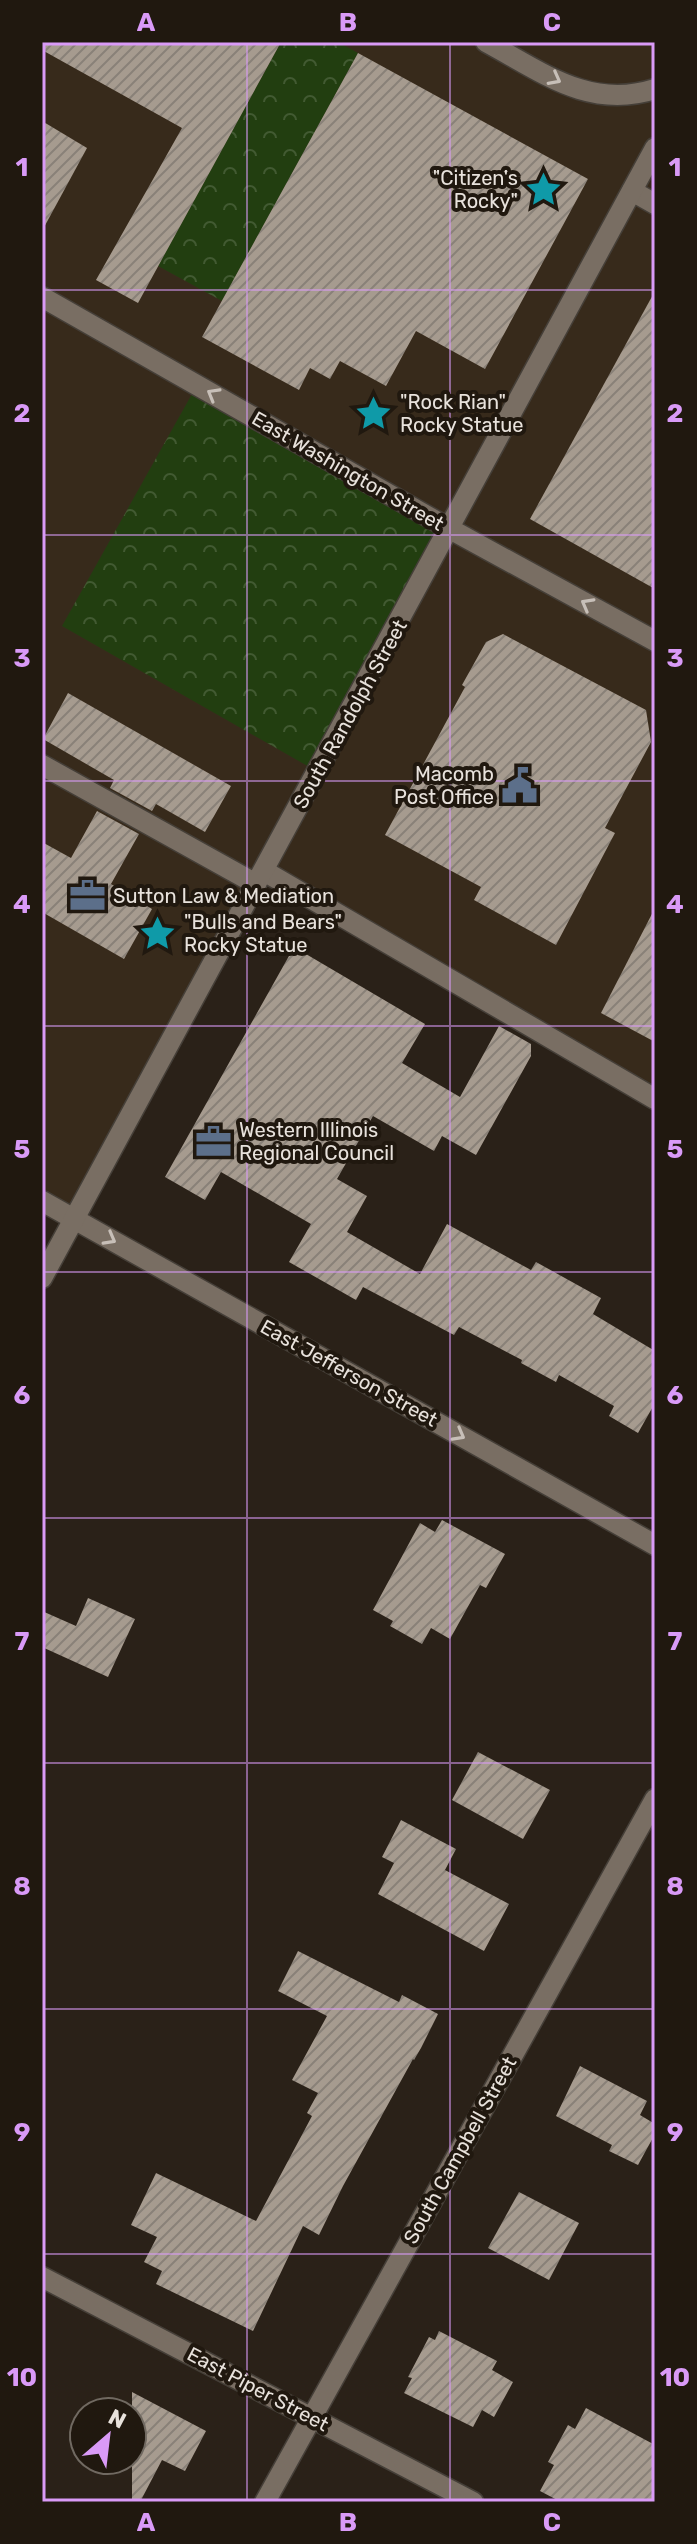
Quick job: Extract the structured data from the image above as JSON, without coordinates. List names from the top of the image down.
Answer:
{
  "streets": {
    "street": [
      "East Washington Street",
      "South Randolph Street",
      "East Jefferson Street",
      "South Campbell Street",
      "East Piper Street"
    ]
  },
  "crossings": [
    ["East Washington Street", "South Randolph Street"],
    ["South Randolph Street", "East Jefferson Street"],
    ["South Campbell Street", "East Piper Street"]
  ],
  "one_way": ["East Washington Street", "East Jefferson Street"],
  "places": {
    "place": ["\"Citizen's Rocky\"", "\"Rock Rian\" Rocky Statue", "\"Bulls and Bears\" Rocky Statue"],
    "public building": ["Macomb Post Office"],
    "office": ["Sutton Law & Mediation", "Western Illinois Regional Council"]
  },
  "north": "top right",
  "grid": {
    "columns": ["A", "B", "C"],
    "rows": [
      "1",
      "2",
      "3",
      "4",
      "5",
      "6",
      "7",
      "8",
      "9",
      "10"
    ]
  }
}
